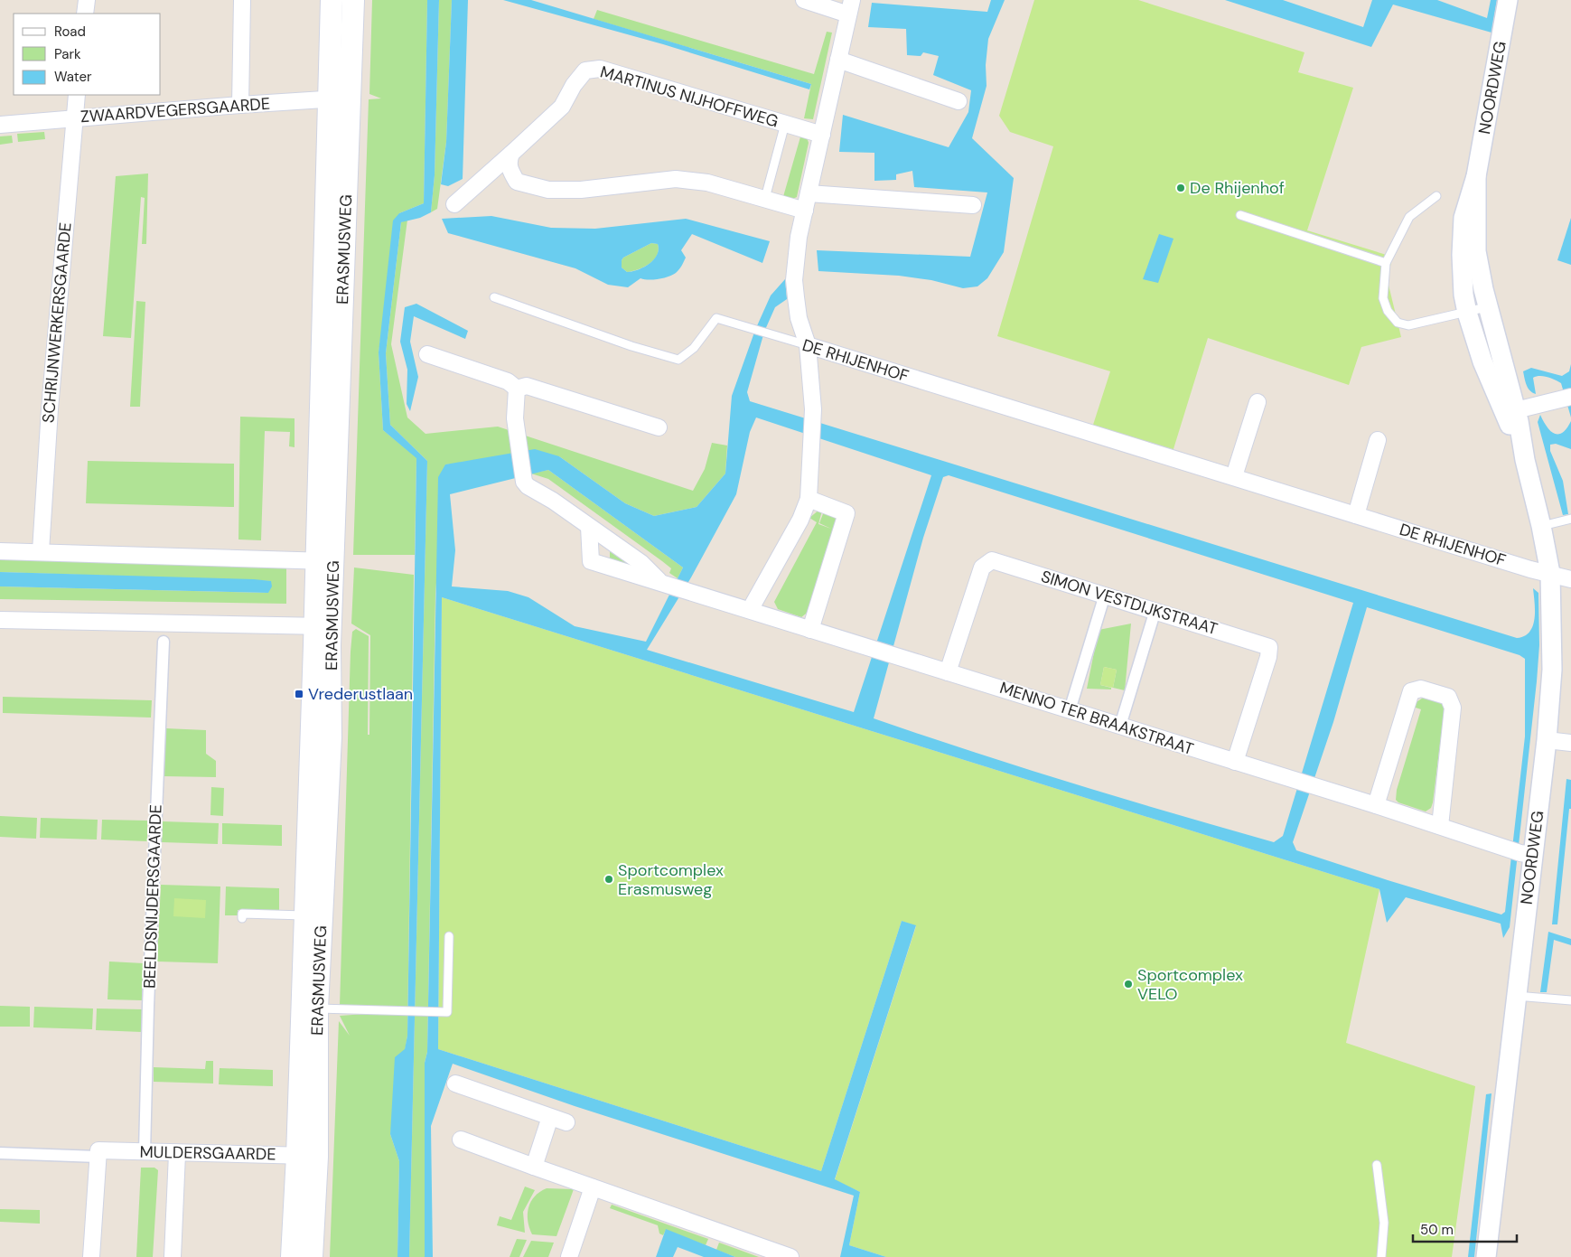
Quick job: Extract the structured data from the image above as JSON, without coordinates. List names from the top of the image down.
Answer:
{
  "streets": {
    "main road": ["ERASMUSWEG"],
    "street": [
      "NOORDWEG",
      "MARTINUS NIJHOFFWEG",
      "ZWAARDVEGERSGAARDE",
      "SCHRIJNWERKERSGAARDE",
      "DE RHIJENHOF",
      "SIMON VESTDIJKSTRAAT",
      "MENNO TER BRAAKSTRAAT",
      "BEELDSNIJDERSGAARDE",
      "MULDERSGAARDE"
    ]
  },
  "crossings": [
    ["NOORDWEG", "DE RHIJENHOF"],
    ["NOORDWEG", "MENNO TER BRAAKSTRAAT"],
    ["ZWAARDVEGERSGAARDE", "ERASMUSWEG"],
    ["ZWAARDVEGERSGAARDE", "SCHRIJNWERKERSGAARDE"],
    ["ERASMUSWEG", "MULDERSGAARDE"],
    ["SIMON VESTDIJKSTRAAT", "MENNO TER BRAAKSTRAAT"],
    ["BEELDSNIJDERSGAARDE", "MULDERSGAARDE"]
  ],
  "places": {
    "other": ["De Rhijenhof", "Sportcomplex Erasmusweg", "Sportcomplex VELO"],
    "transit": ["Vrederustlaan"]
  },
  "legend": ["Road", "Park", "Water"],
  "scale_bar": "50 m"
}
